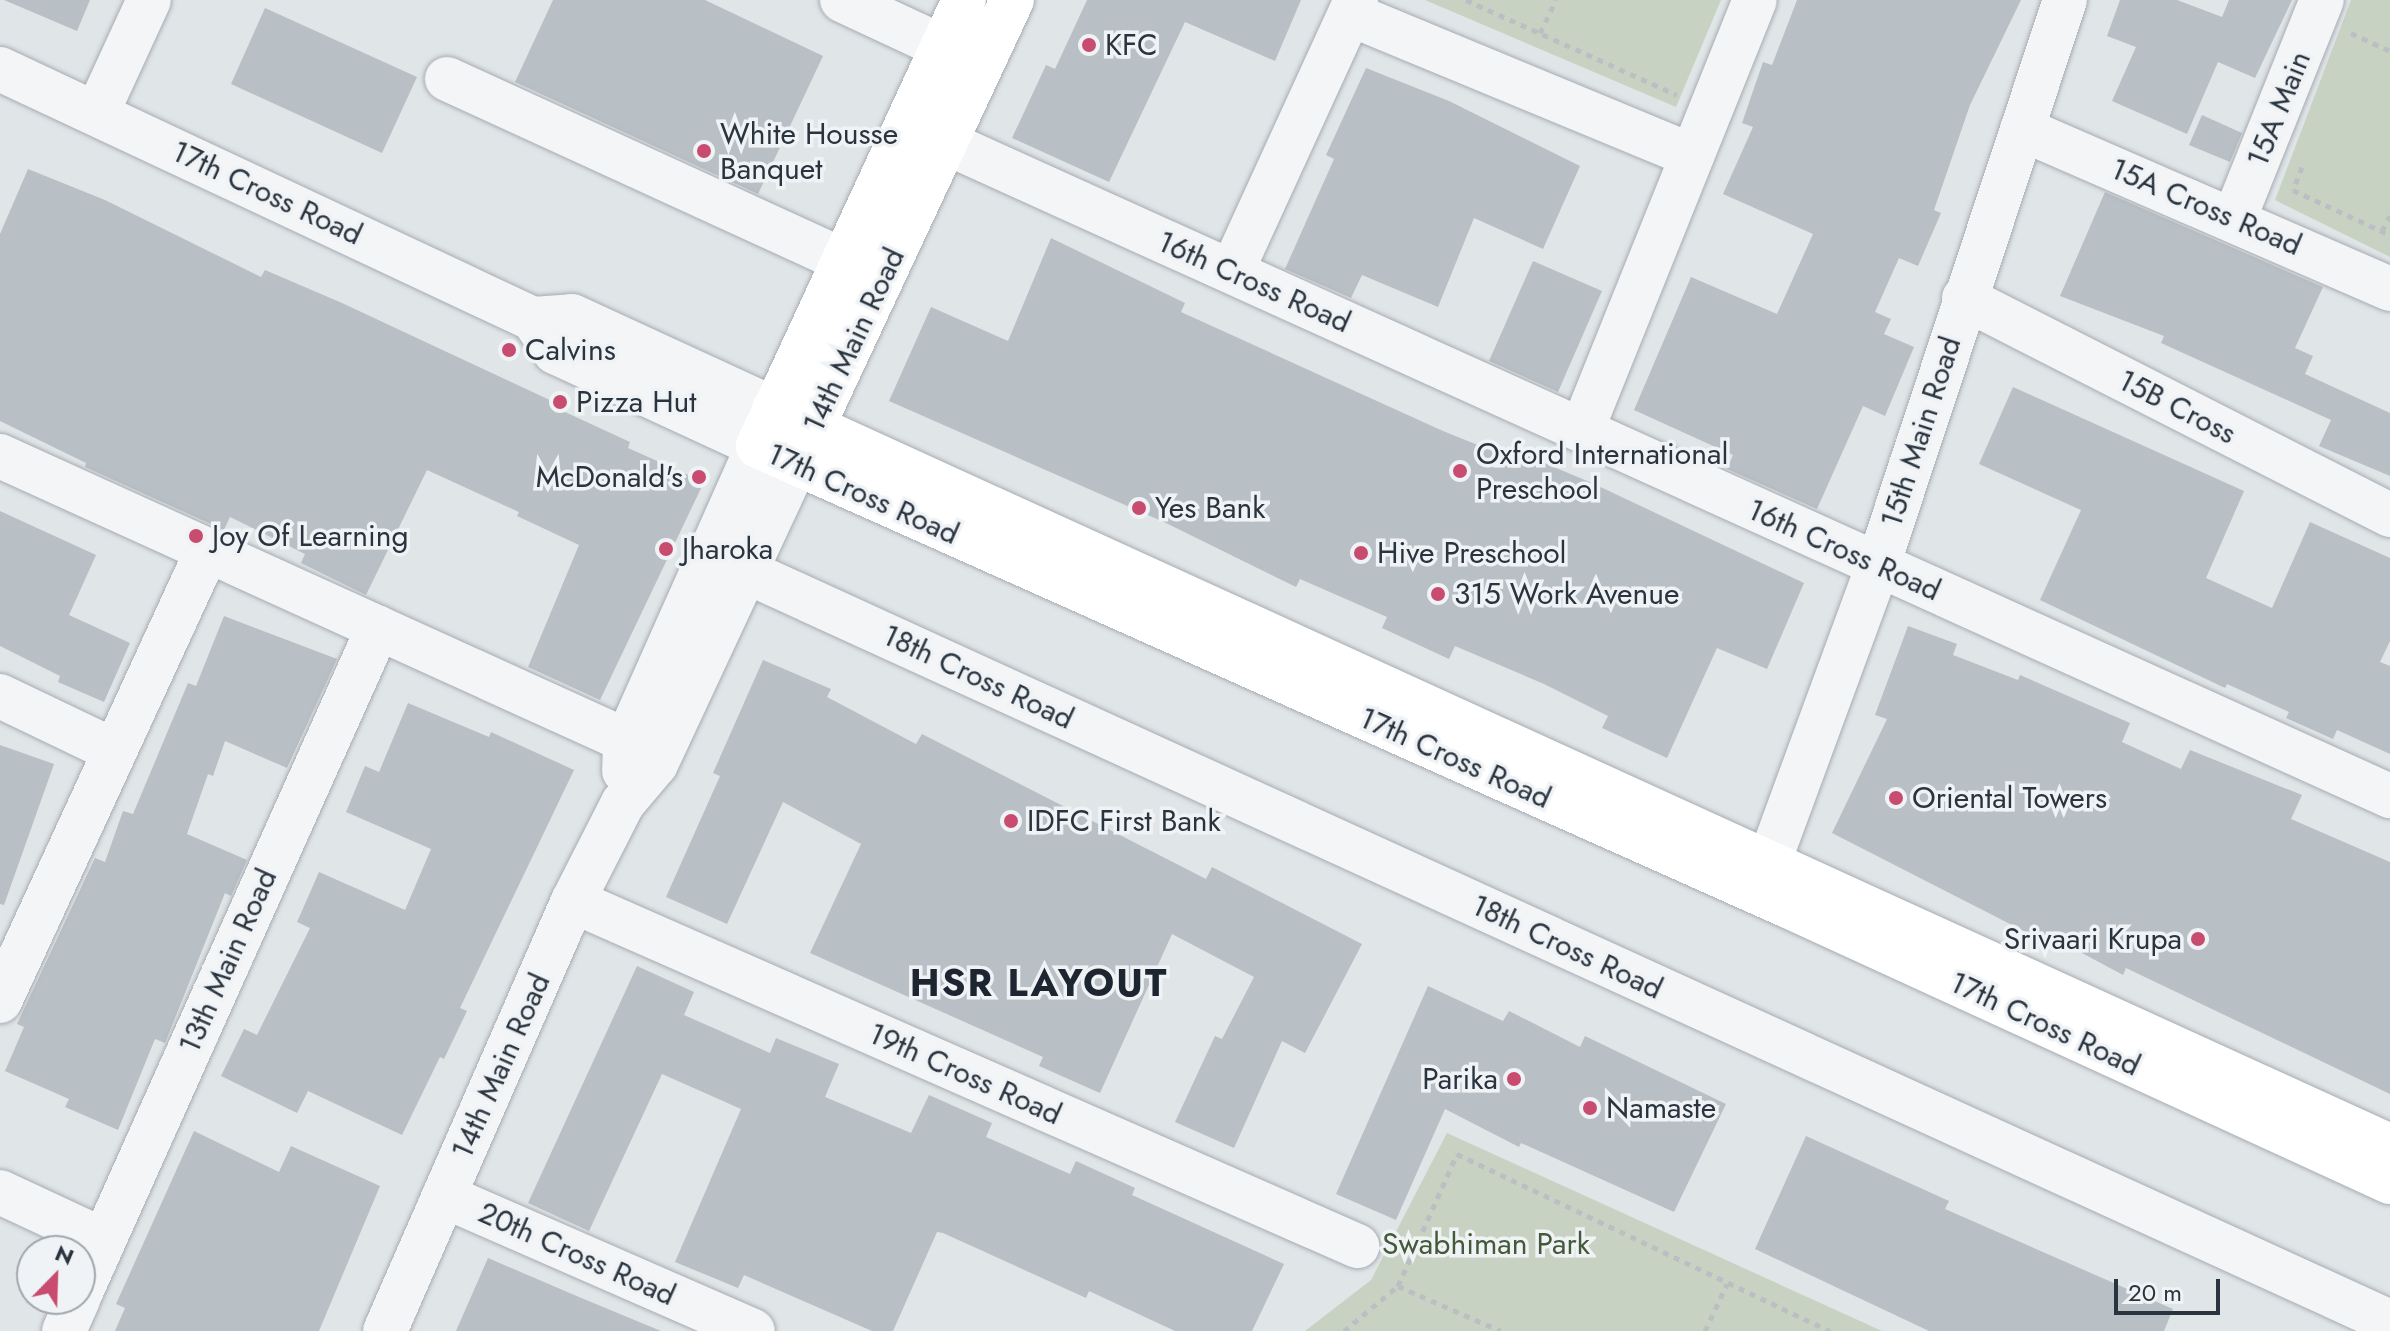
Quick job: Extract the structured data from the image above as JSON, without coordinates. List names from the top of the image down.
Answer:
{
  "streets": {
    "main road": ["17th Cross Road", "14th Main Road"],
    "street": [
      "15A Main",
      "15A Cross Road",
      "16th Cross Road",
      "15B Cross",
      "15th Main Road",
      "18th Cross Road",
      "13th Main Road",
      "19th Cross Road",
      "20th Cross Road"
    ]
  },
  "crossings": [
    ["15A Main", "15A Cross Road"],
    ["17th Cross Road", "14th Main Road"],
    ["17th Cross Road", "15th Main Road"],
    ["15A Cross Road", "15th Main Road"],
    ["16th Cross Road", "14th Main Road"],
    ["16th Cross Road", "15th Main Road"],
    ["14th Main Road", "18th Cross Road"],
    ["14th Main Road", "19th Cross Road"],
    ["14th Main Road", "20th Cross Road"],
    ["15B Cross", "15th Main Road"]
  ],
  "districts": ["HSR LAYOUT"],
  "parks": ["Swabhiman Park"],
  "places": [
    "KFC",
    "White Housse Banquet",
    "Calvins",
    "Pizza Hut",
    "Oxford International Preschool",
    "McDonald's",
    "Yes Bank",
    "Joy Of Learning",
    "Jharoka",
    "Hive Preschool",
    "315 Work Avenue",
    "Oriental Towers",
    "IDFC First Bank",
    "Srivaari Krupa",
    "Parika",
    "Namaste"
  ],
  "scale_bar": "20 m",
  "north": "top right"
}
